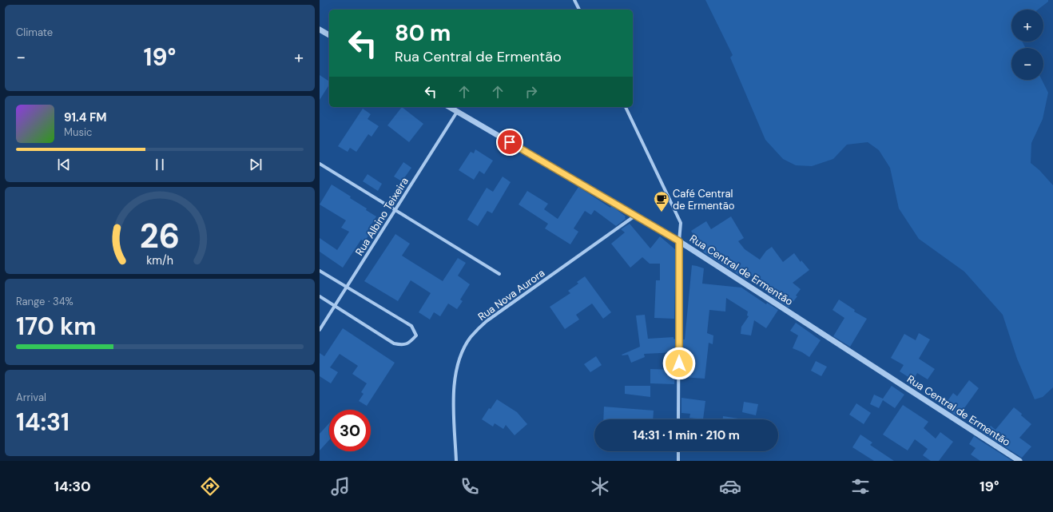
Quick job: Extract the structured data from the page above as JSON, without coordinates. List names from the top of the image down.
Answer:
{
  "streets": {
    "street": ["Rua Albino Teixeira", "Rua Central de Ermentão", "Rua Nova Aurora"]
  },
  "crossings": [
    ["Rua Albino Teixeira", "Rua Central de Ermentão"],
    ["Rua Central de Ermentão", "Rua Nova Aurora"]
  ],
  "places": {
    "cafe": ["Café Central de Ermentão"]
  },
  "page": {
    "tile": [
      "Climate",
      ["Range · 34%", "170 km"],
      ["Arrival", "14:31"]
    ],
    "map_buttons": ["+", "−"],
    "turn": ["80 m", "Rua Central de Ermentão"],
    "heat": ["−", "19°", "+"],
    "song": ["91.4 FM", "Music"],
    "limit": "30",
    "trip": "14:31 · 1 min · 210 m",
    "tabs": ["14:30", "19°"],
    "gauge": ["26", "km/h"]
  }
}
